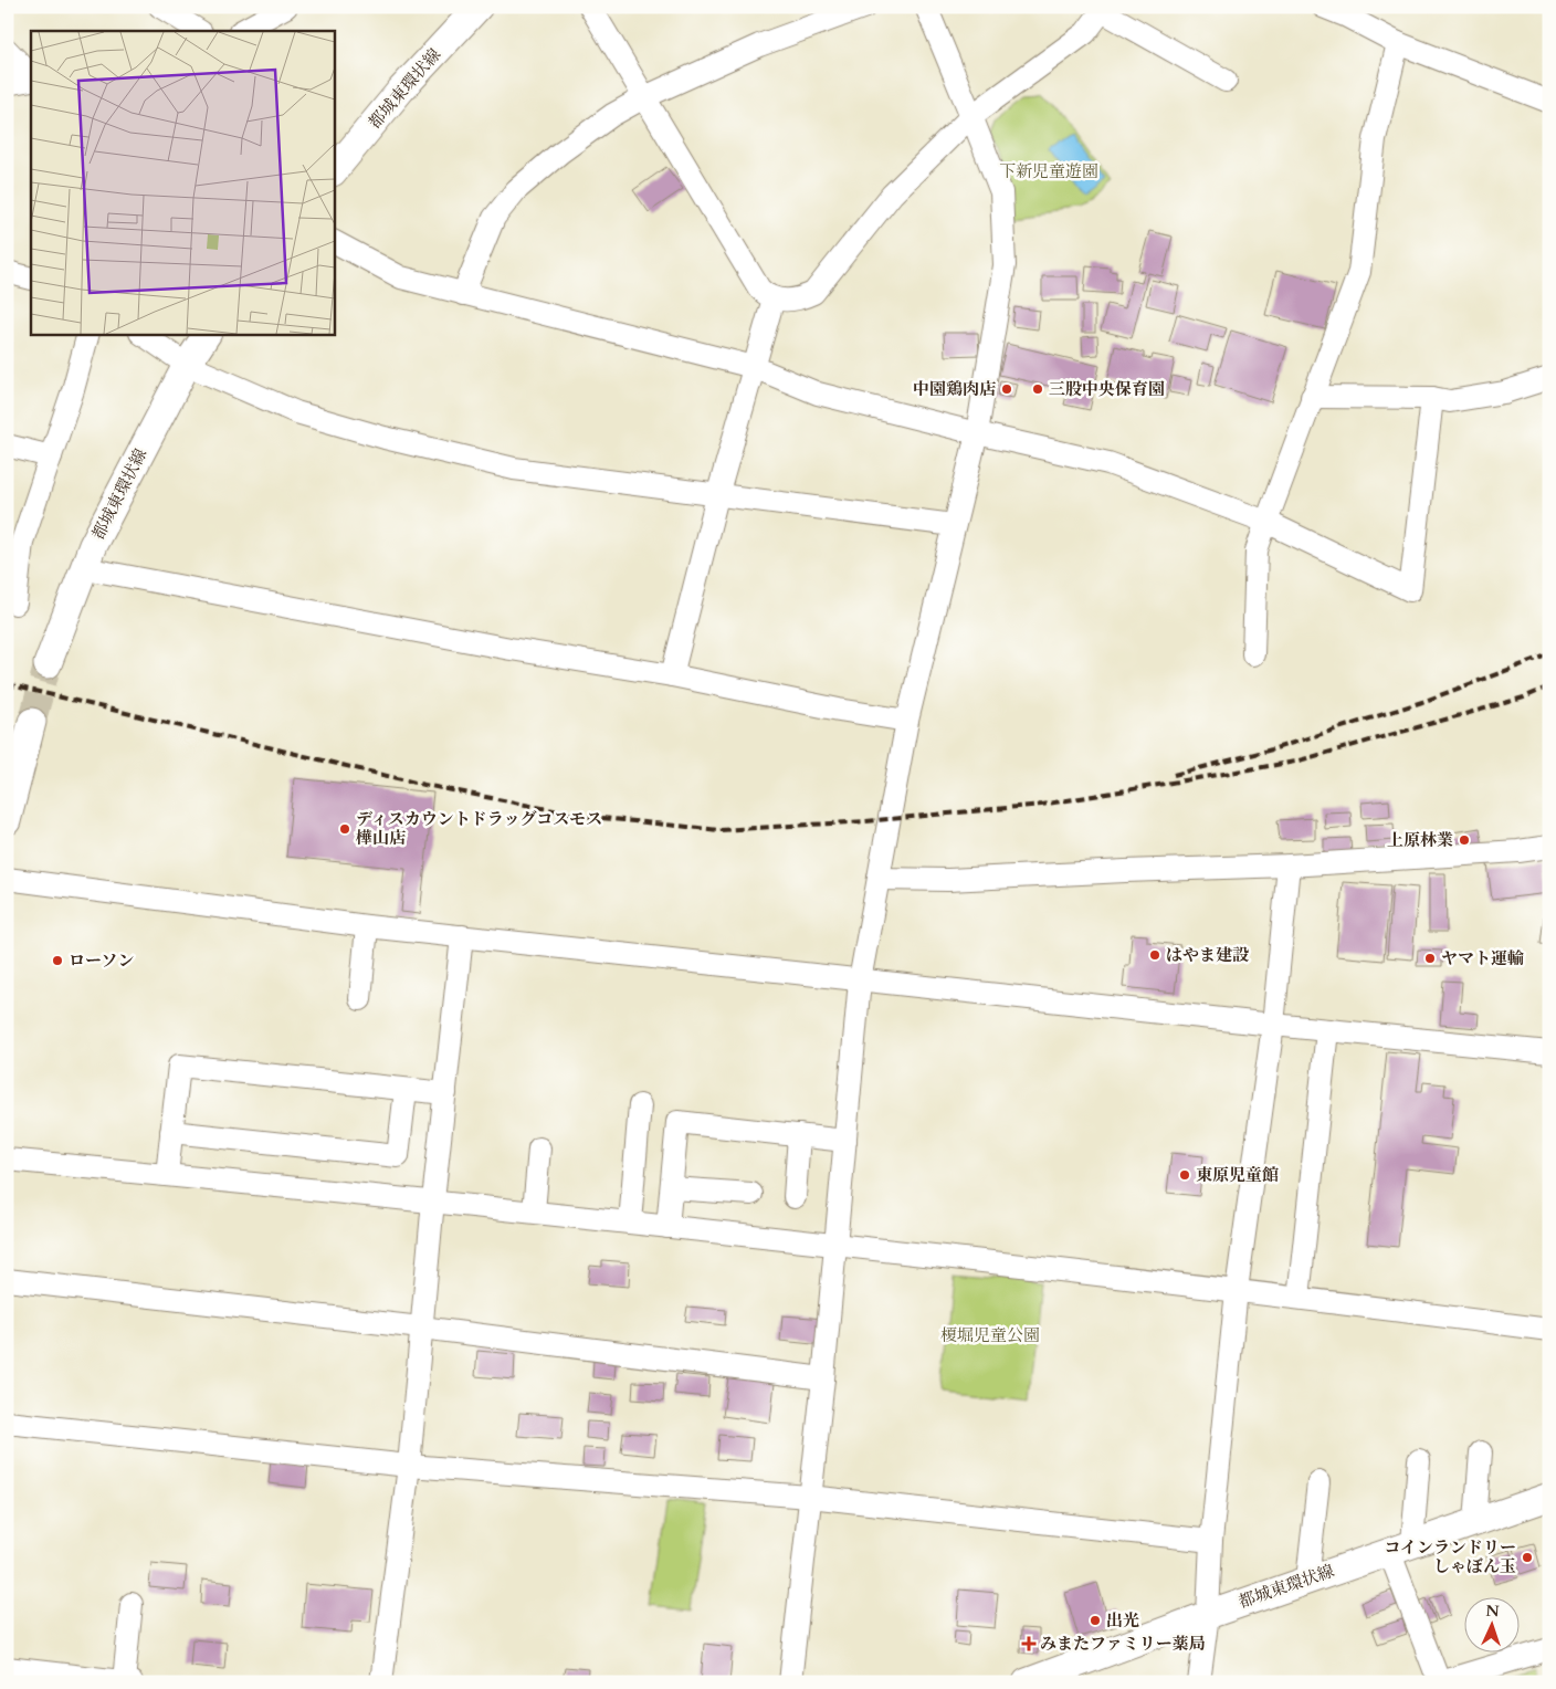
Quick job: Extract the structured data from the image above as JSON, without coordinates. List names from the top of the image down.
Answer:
{
  "streets": {
    "main road": ["都城東環状線"]
  },
  "parks": ["下新児童遊園", "榎堀児童公園"],
  "places": {
    "other": [
      "中園鶏肉店",
      "三股中央保育園",
      "ディスカウントドラッグコスモス 樺山店",
      "上原林業",
      "はやま建設",
      "ヤマト運輸",
      "ローソン",
      "東原児童館",
      "コインランドリー しゃぼん玉",
      "出光"
    ],
    "health": ["みまたファミリー薬局"]
  },
  "north": "top"
}
